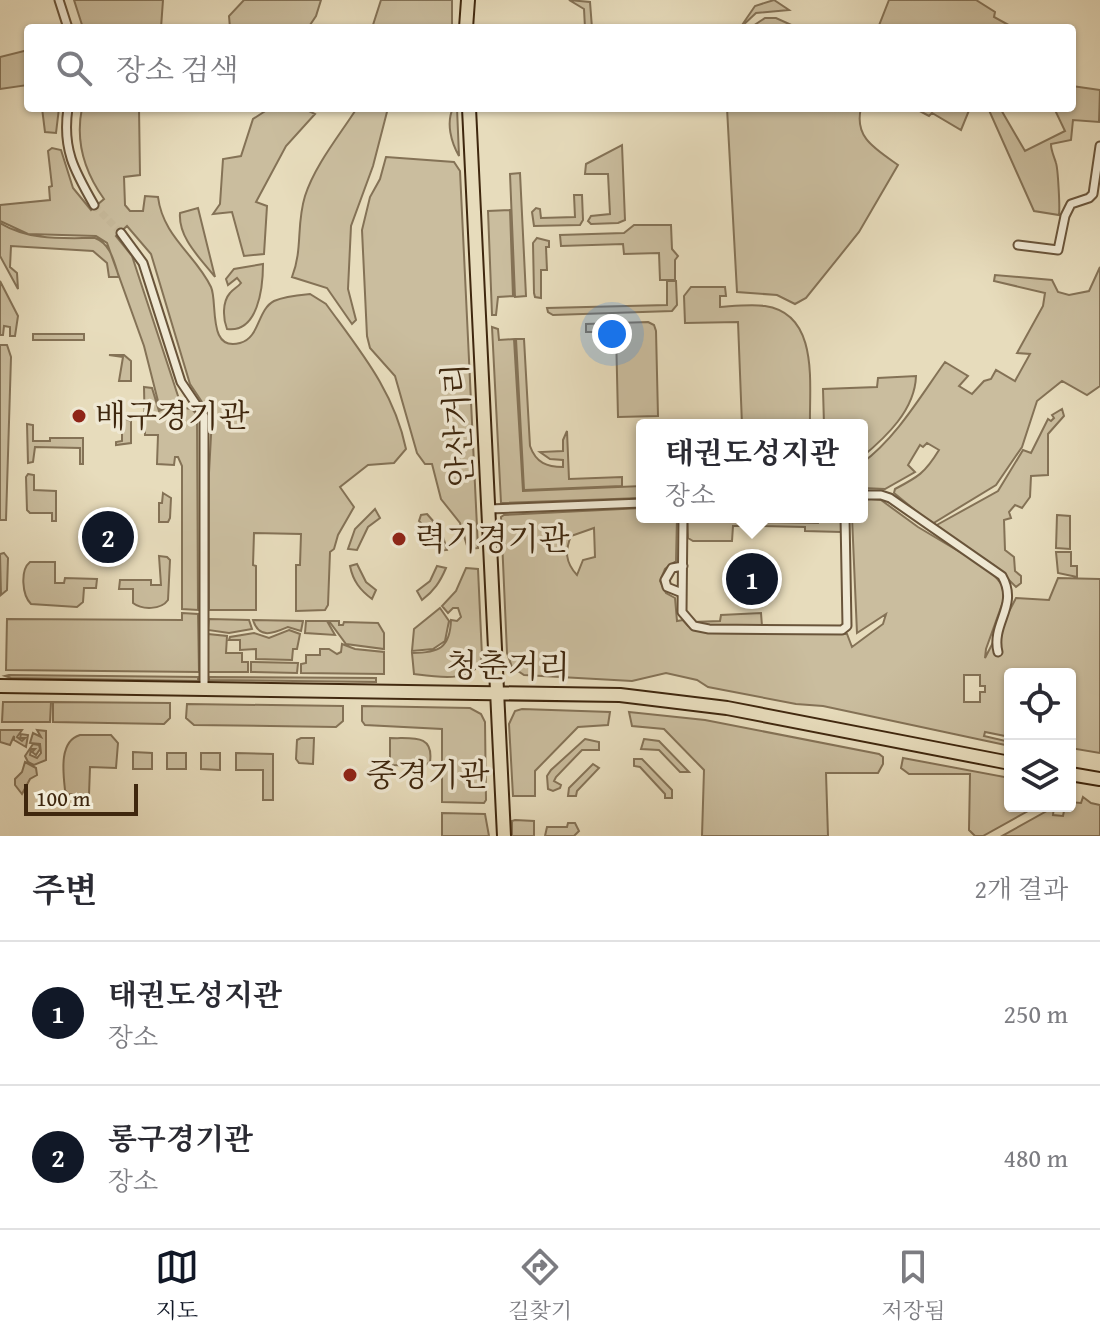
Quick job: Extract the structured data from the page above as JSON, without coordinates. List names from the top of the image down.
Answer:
{
  "streets": {
    "main road": ["안산거리", "청춘거리"]
  },
  "crossings": [
    ["안산거리", "청춘거리"]
  ],
  "places": ["배구경기관", "력기경기관", "중경기관"],
  "scale_bar": "100 m",
  "page": {
    "search": "장소 검색",
    "popup": ["태권도성지관", "장소"],
    "pins": ["2", "1"],
    "scale": "100 m",
    "heading": ["주변", "2개 결과"],
    "list": [
      {
        "mark": "1",
        "name": "태권도성지관",
        "note": "장소",
        "value": "250 m"
      },
      {
        "mark": "2",
        "name": "롱구경기관",
        "note": "장소",
        "value": "480 m"
      }
    ],
    "nav": ["지도", "길찾기", "저장됨"]
  }
}
